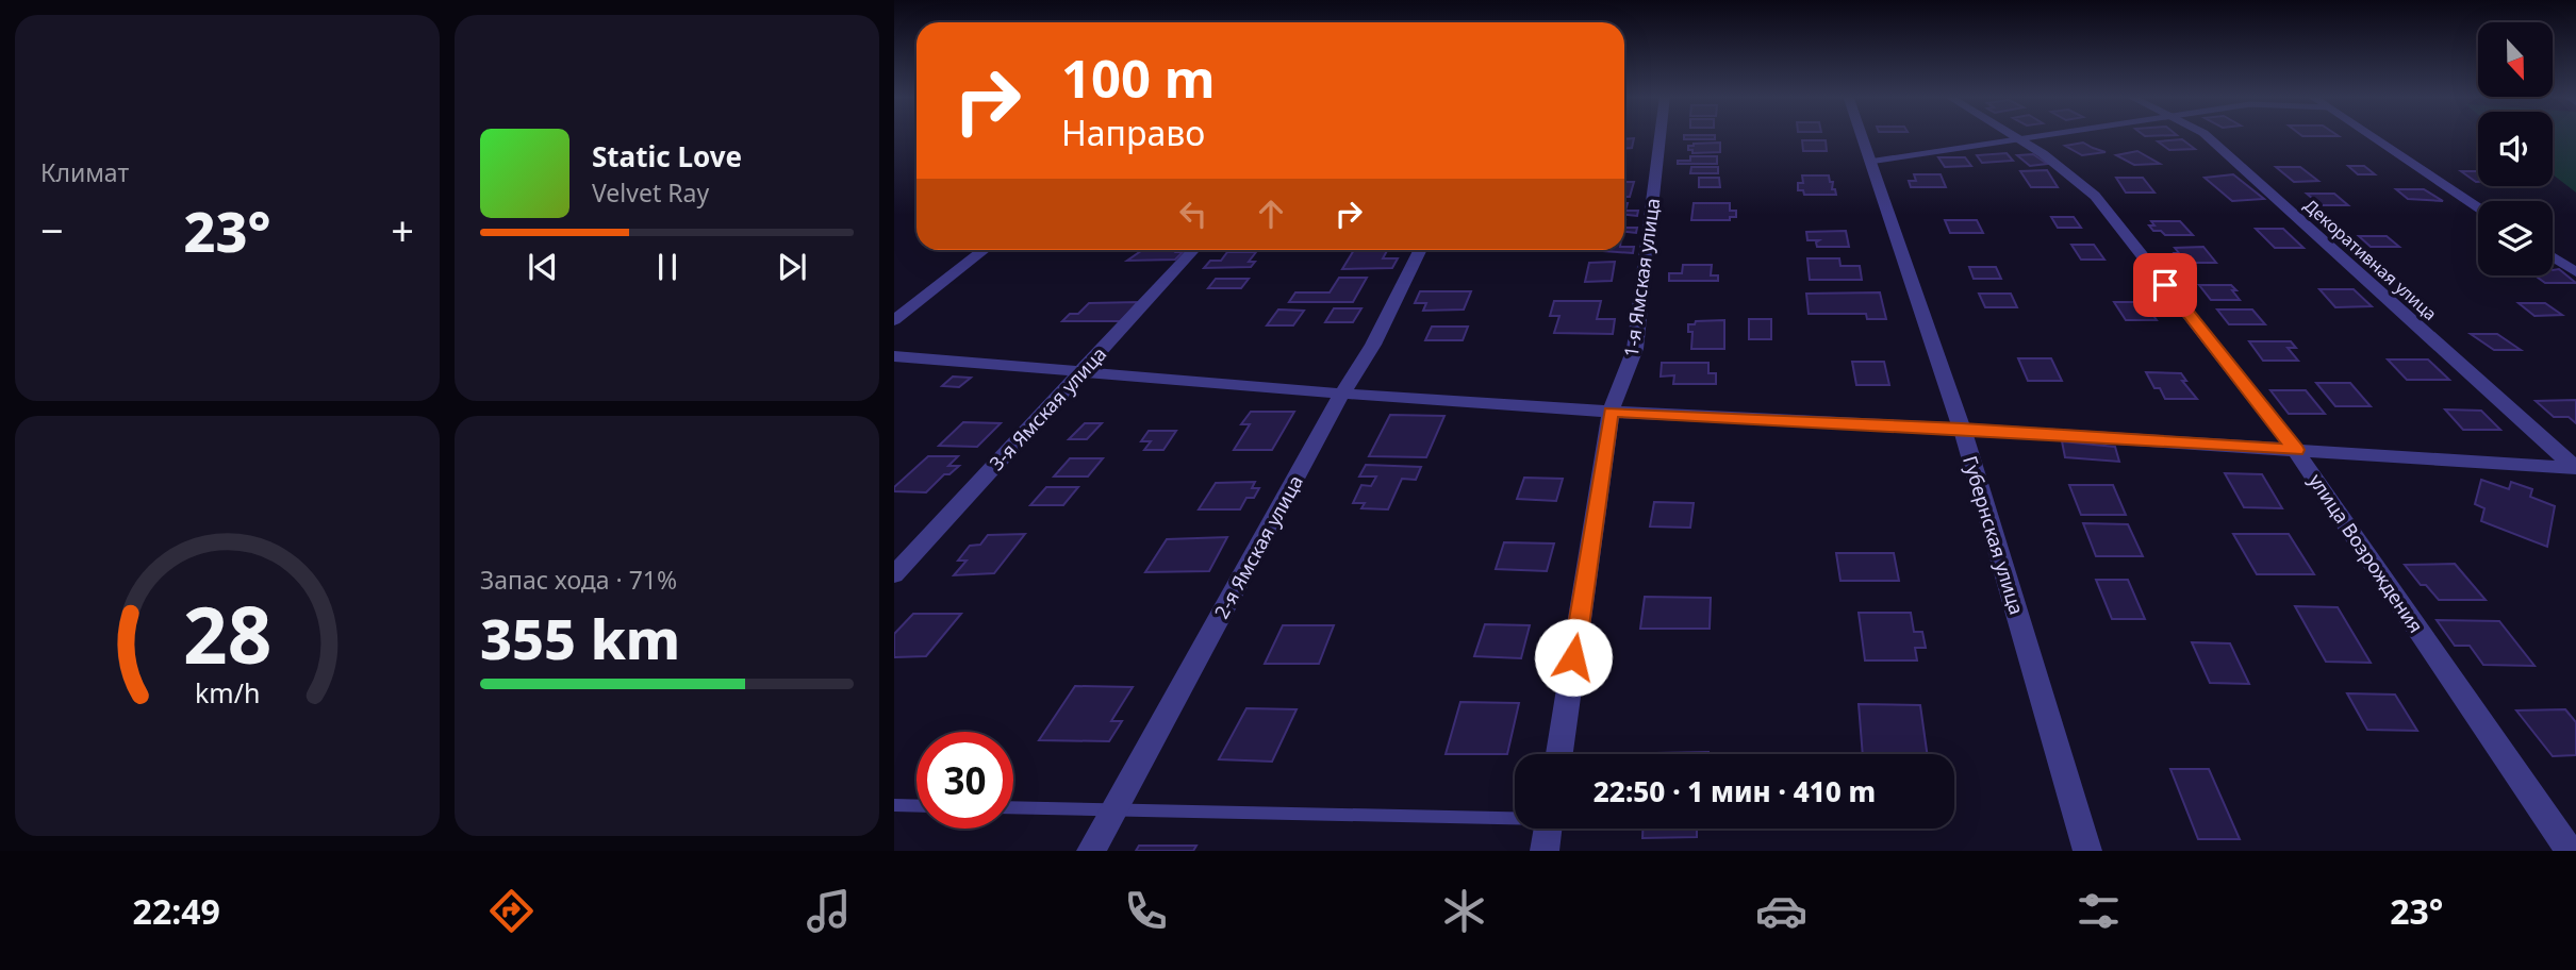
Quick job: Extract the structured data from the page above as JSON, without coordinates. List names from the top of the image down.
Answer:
{
  "streets": {
    "street": [
      "Декоративная улица",
      "1-я Ямская улица",
      "3-я Ямская улица",
      "Губернская улица",
      "2-я Ямская улица",
      "улица Возрождения"
    ]
  },
  "north": "bottom",
  "page": {
    "tile": [
      "Климат",
      ["Запас хода · 71%", "355 km"]
    ],
    "turn": ["100 m", "Направо"],
    "song": ["Static Love", "Velvet Ray"],
    "heat": ["−", "23°", "+"],
    "limit": "30",
    "trip": "22:50 · 1 мин · 410 m",
    "tabs": ["22:49", "23°"],
    "gauge": ["28", "km/h"]
  }
}
